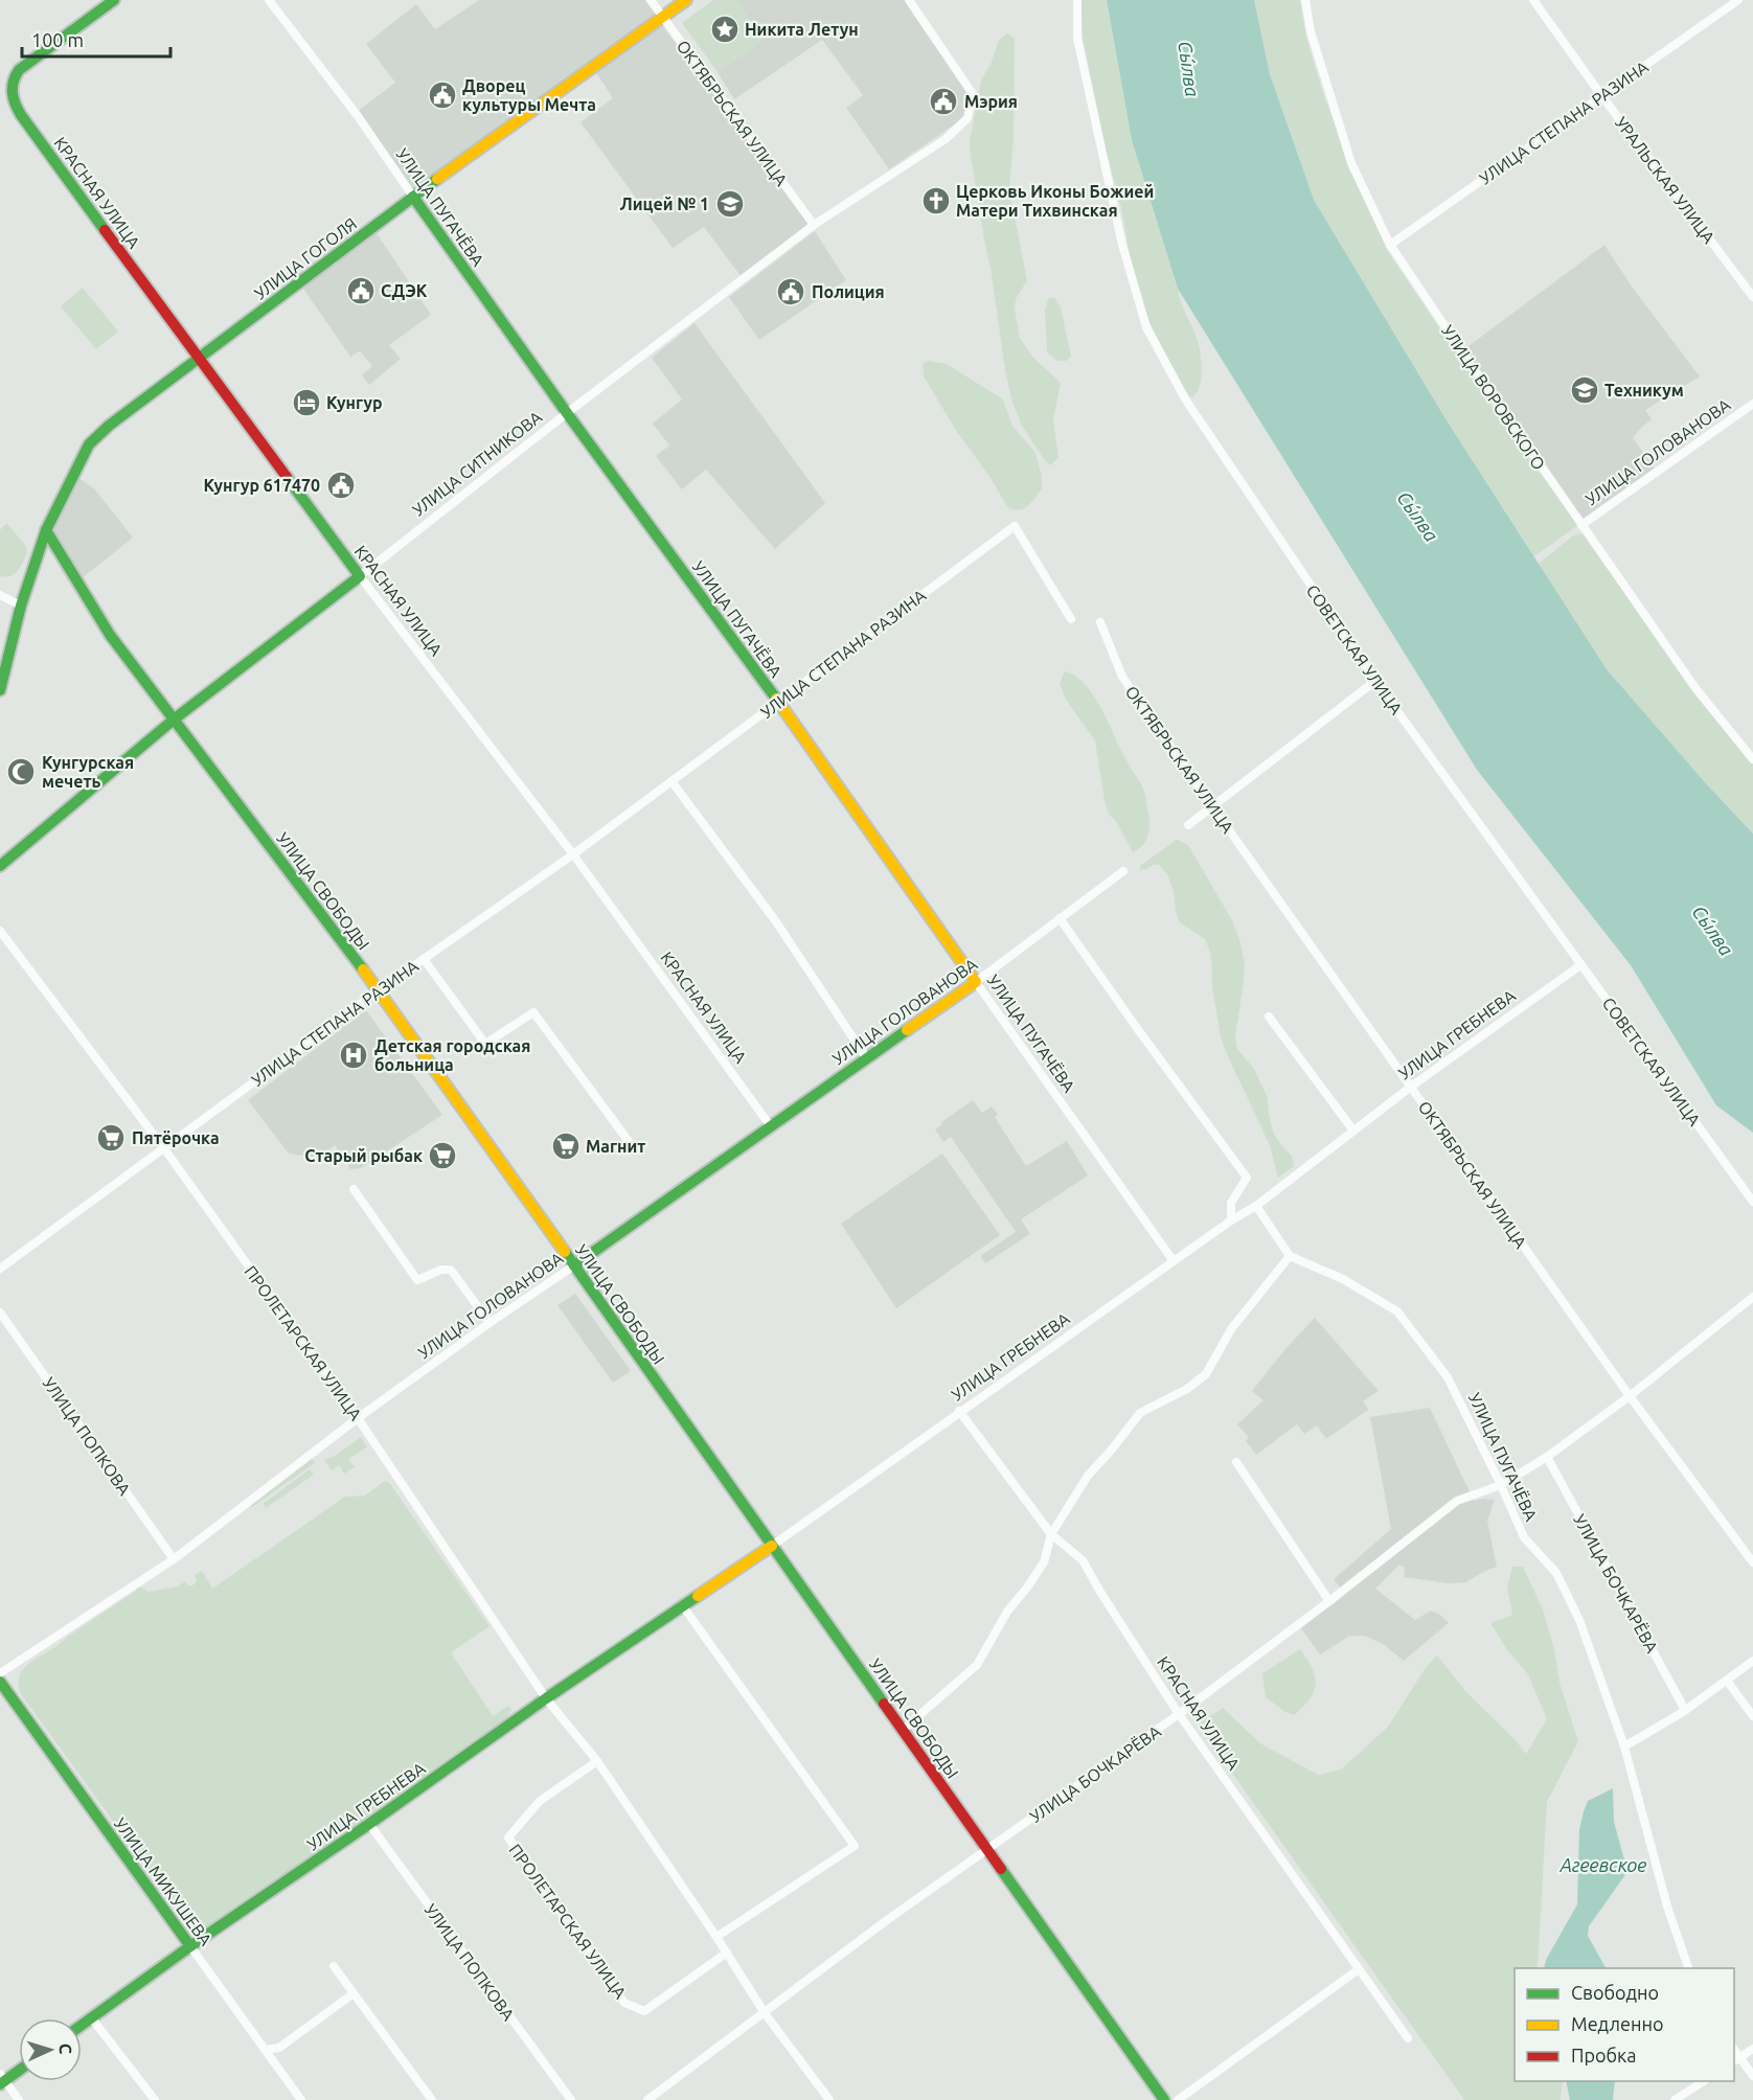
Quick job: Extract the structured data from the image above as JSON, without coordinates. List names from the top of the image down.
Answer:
{
  "streets": {
    "street": [
      "ОКТЯБРЬСКАЯ УЛИЦА",
      "УЛИЦА СТЕПАНА РАЗИНА",
      "УРАЛЬСКАЯ УЛИЦА",
      "КРАСНАЯ УЛИЦА",
      "УЛИЦА ПУГАЧЁВА",
      "УЛИЦА ГОГОЛЯ",
      "УЛИЦА ВОРОВСКОГО",
      "УЛИЦА ГОЛОВАНОВА",
      "УЛИЦА СИТНИКОВА",
      "СОВЕТСКАЯ УЛИЦА",
      "УЛИЦА СВОБОДЫ",
      "УЛИЦА ГРЕБНЕВА",
      "ПРОЛЕТАРСКАЯ УЛИЦА",
      "УЛИЦА ПОПКОВА",
      "УЛИЦА БОЧКАРЁВА",
      "УЛИЦА МИКУШЕВА"
    ]
  },
  "crossings": [
    ["ОКТЯБРЬСКАЯ УЛИЦА", "УЛИЦА ГОГОЛЯ"],
    ["ОКТЯБРЬСКАЯ УЛИЦА", "УЛИЦА СИТНИКОВА"],
    ["ОКТЯБРЬСКАЯ УЛИЦА", "УЛИЦА ГРЕБНЕВА"],
    ["ОКТЯБРЬСКАЯ УЛИЦА", "УЛИЦА БОЧКАРЁВА"],
    ["УЛИЦА СТЕПАНА РАЗИНА", "УРАЛЬСКАЯ УЛИЦА"],
    ["УЛИЦА СТЕПАНА РАЗИНА", "КРАСНАЯ УЛИЦА"],
    ["УЛИЦА СТЕПАНА РАЗИНА", "УЛИЦА ПУГАЧЁВА"],
    ["УЛИЦА СТЕПАНА РАЗИНА", "УЛИЦА ВОРОВСКОГО"],
    ["УЛИЦА СТЕПАНА РАЗИНА", "УЛИЦА СВОБОДЫ"],
    ["УЛИЦА СТЕПАНА РАЗИНА", "ПРОЛЕТАРСКАЯ УЛИЦА"],
    ["КРАСНАЯ УЛИЦА", "УЛИЦА ГОГОЛЯ"],
    ["КРАСНАЯ УЛИЦА", "УЛИЦА ГОЛОВАНОВА"],
    ["КРАСНАЯ УЛИЦА", "УЛИЦА СИТНИКОВА"],
    ["КРАСНАЯ УЛИЦА", "УЛИЦА ГРЕБНЕВА"],
    ["КРАСНАЯ УЛИЦА", "УЛИЦА БОЧКАРЁВА"],
    ["УЛИЦА ПУГАЧЁВА", "УЛИЦА ГОГОЛЯ"],
    ["УЛИЦА ПУГАЧЁВА", "УЛИЦА ГОЛОВАНОВА"],
    ["УЛИЦА ПУГАЧЁВА", "УЛИЦА СИТНИКОВА"],
    ["УЛИЦА ПУГАЧЁВА", "УЛИЦА ГРЕБНЕВА"],
    ["УЛИЦА ПУГАЧЁВА", "УЛИЦА БОЧКАРЁВА"],
    ["УЛИЦА ГОГОЛЯ", "УЛИЦА СВОБОДЫ"],
    ["УЛИЦА ВОРОВСКОГО", "УЛИЦА ГОЛОВАНОВА"],
    ["УЛИЦА ГОЛОВАНОВА", "УЛИЦА СВОБОДЫ"],
    ["УЛИЦА ГОЛОВАНОВА", "ПРОЛЕТАРСКАЯ УЛИЦА"],
    ["УЛИЦА ГОЛОВАНОВА", "УЛИЦА ПОПКОВА"],
    ["УЛИЦА СИТНИКОВА", "УЛИЦА СВОБОДЫ"],
    ["СОВЕТСКАЯ УЛИЦА", "УЛИЦА ГРЕБНЕВА"],
    ["УЛИЦА СВОБОДЫ", "УЛИЦА ГРЕБНЕВА"],
    ["УЛИЦА СВОБОДЫ", "УЛИЦА БОЧКАРЁВА"],
    ["УЛИЦА ГРЕБНЕВА", "ПРОЛЕТАРСКАЯ УЛИЦА"],
    ["УЛИЦА ГРЕБНЕВА", "УЛИЦА ПОПКОВА"],
    ["УЛИЦА ГРЕБНЕВА", "УЛИЦА МИКУШЕВА"],
    ["ПРОЛЕТАРСКАЯ УЛИЦА", "УЛИЦА БОЧКАРЁВА"]
  ],
  "water": ["Сы́лва", "Агеевское"],
  "places": {
    "place": ["Никита Летун"],
    "public building": [
      "Дворец культуры Мечта",
      "Мэрия",
      "СДЭК",
      "Полиция",
      "Кунгур 617470"
    ],
    "church": ["Церковь Иконы Божией Матери Тихвинская"],
    "school or university": ["Лицей № 1", "Техникум"],
    "hotel": ["Кунгур"],
    "mosque": ["Кунгурская мечеть"],
    "hospital": ["Детская городская больница"],
    "supermarket": ["Пятёрочка", "Магнит", "Старый рыбак"]
  },
  "legend": ["Свободно", "Медленно", "Пробка"],
  "scale_bar": "100 m",
  "north": "right"
}
